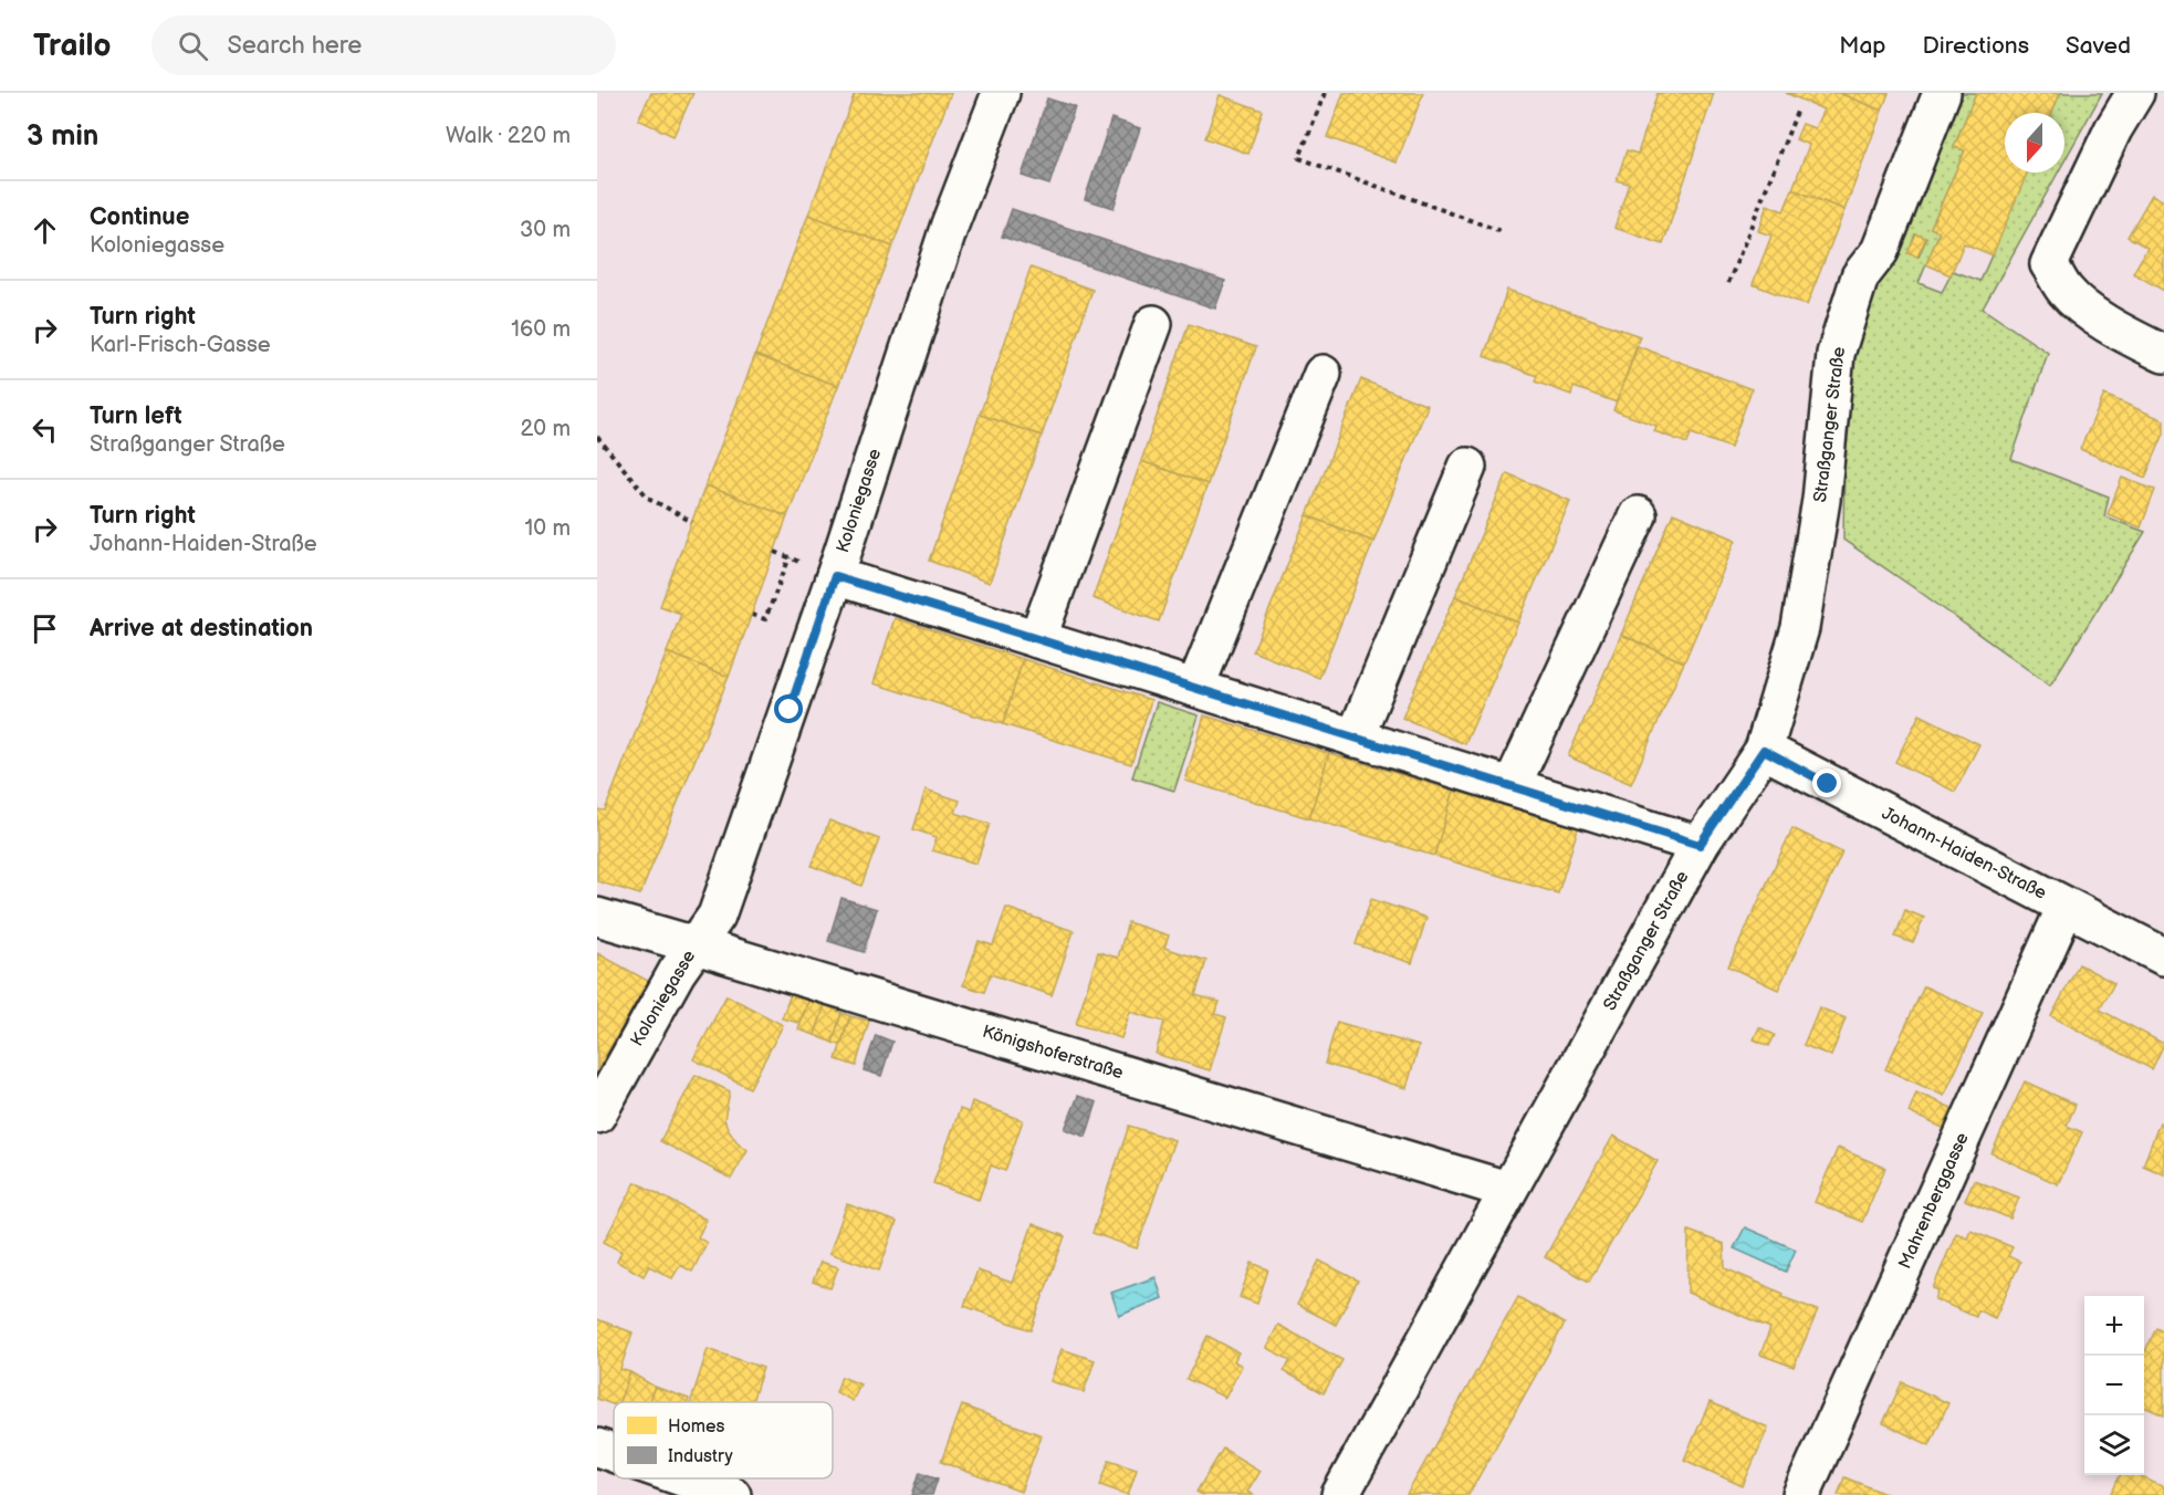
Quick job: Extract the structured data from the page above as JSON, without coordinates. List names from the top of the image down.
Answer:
{
  "streets": {
    "street": [
      "Straßganger Straße",
      "Koloniegasse",
      "Johann-Haiden-Straße",
      "Königshoferstraße",
      "Mahrenberggasse"
    ]
  },
  "crossings": [
    ["Straßganger Straße", "Johann-Haiden-Straße"],
    ["Straßganger Straße", "Königshoferstraße"],
    ["Koloniegasse", "Königshoferstraße"],
    ["Johann-Haiden-Straße", "Mahrenberggasse"]
  ],
  "legend": ["Homes", "Industry"],
  "north": "bottom",
  "page": {
    "header": "Trailo",
    "search": "Search here",
    "nav": ["Map", "Directions", "Saved"],
    "heading": ["3 min", "Walk · 220 m"],
    "list": [
      ["Continue", "Koloniegasse", "30 m"],
      ["Turn right", "Karl-Frisch-Gasse", "160 m"],
      ["Turn left", "Straßganger Straße", "20 m"],
      ["Turn right", "Johann-Haiden-Straße", "10 m"],
      "Arrive at destination"
    ],
    "map_buttons": ["+", "−"]
  }
}
